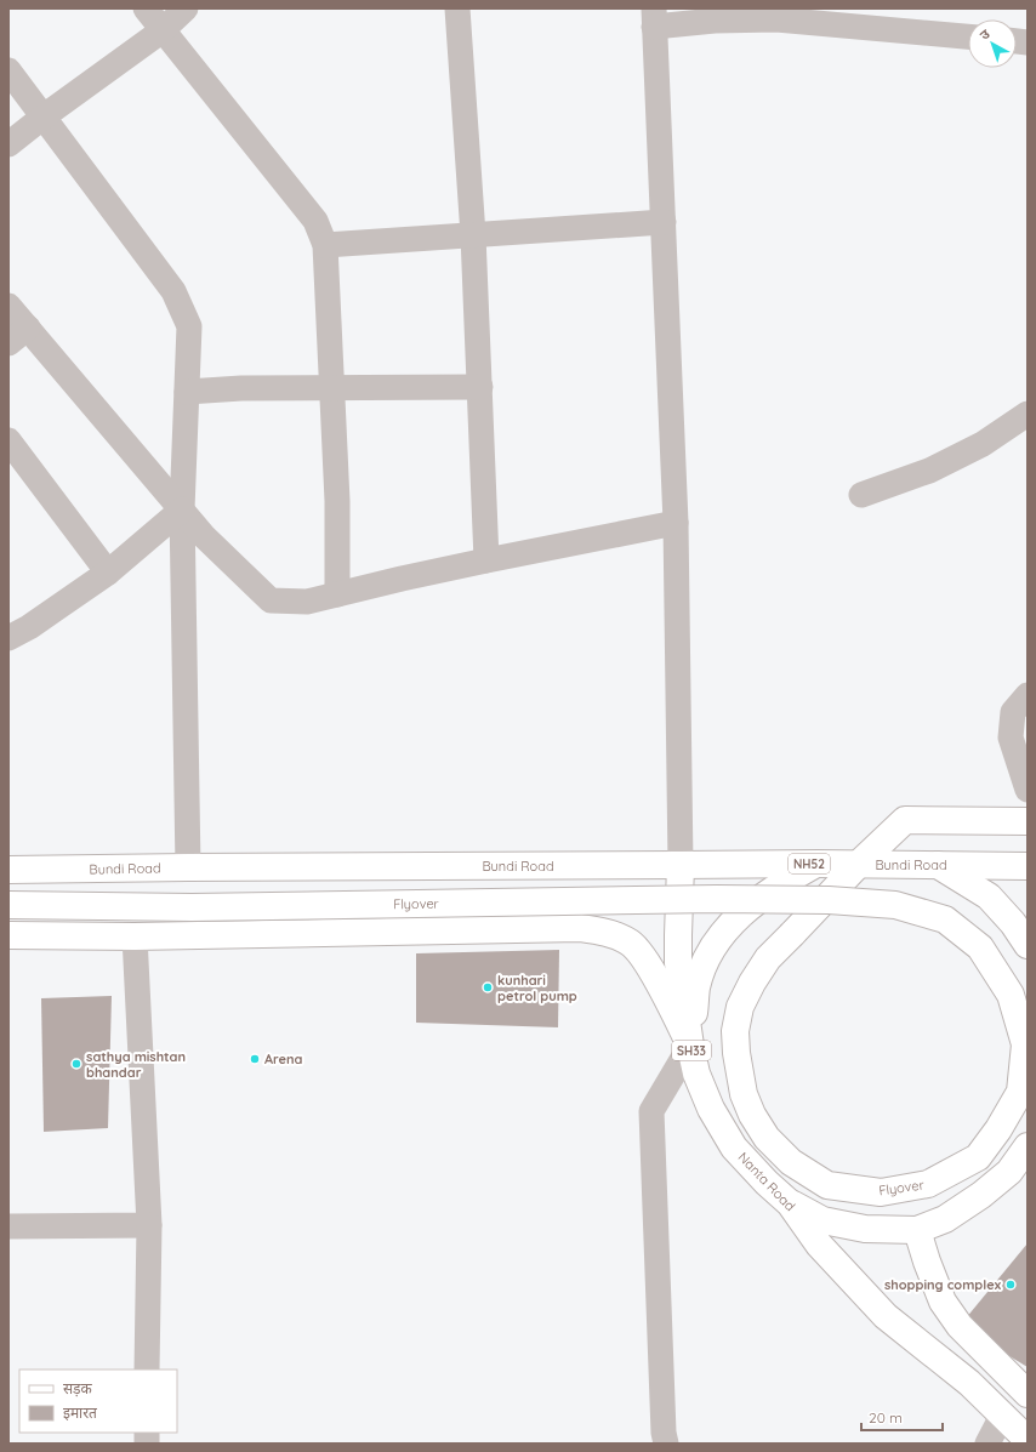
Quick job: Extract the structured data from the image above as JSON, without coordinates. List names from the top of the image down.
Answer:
{
  "streets": {
    "main road": [
      "NH52",
      "Bundi Road",
      "Flyover",
      "SH33",
      "Nanta Road"
    ]
  },
  "crossings": [
    ["Bundi Road", "Flyover"],
    ["Bundi Road", "Nanta Road"]
  ],
  "places": [
    "kunhari petrol pump",
    "Arena",
    "sathya mishtan bhandar",
    "shopping complex"
  ],
  "legend": ["सड़क", "इमारत"],
  "scale_bar": "20 m",
  "north": "top left"
}
